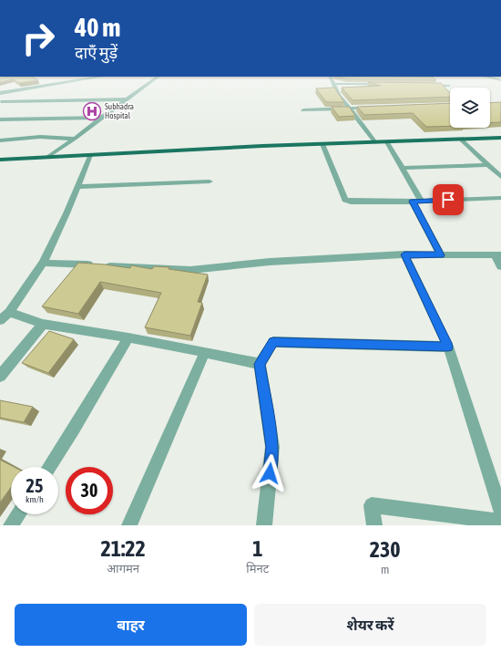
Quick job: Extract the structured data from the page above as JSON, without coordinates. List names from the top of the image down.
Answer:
{
  "places": {
    "hospital": ["Subhadra Hospital"]
  },
  "page": {
    "turn": ["40 m", "दाएँ मुड़ें"],
    "speed": "25 km/h",
    "limit": "30",
    "eta": [
      "21:22",
      "आगमन",
      "1",
      "मिनट",
      "230",
      "m"
    ],
    "buttons": ["बाहर", "शेयर करें"]
  }
}
